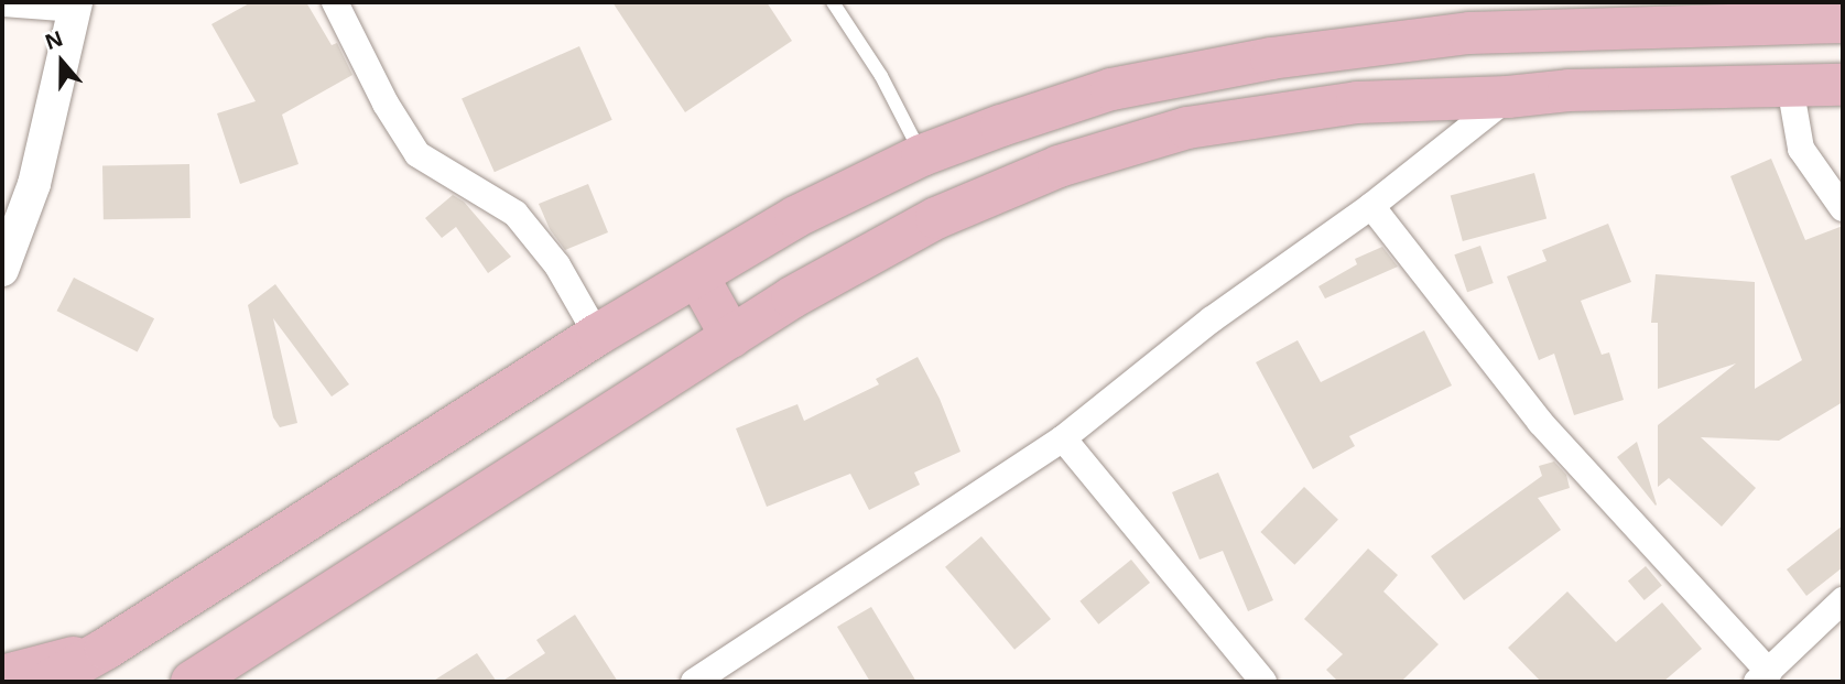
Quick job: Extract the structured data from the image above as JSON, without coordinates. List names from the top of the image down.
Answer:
{
  "north": "top"
}
